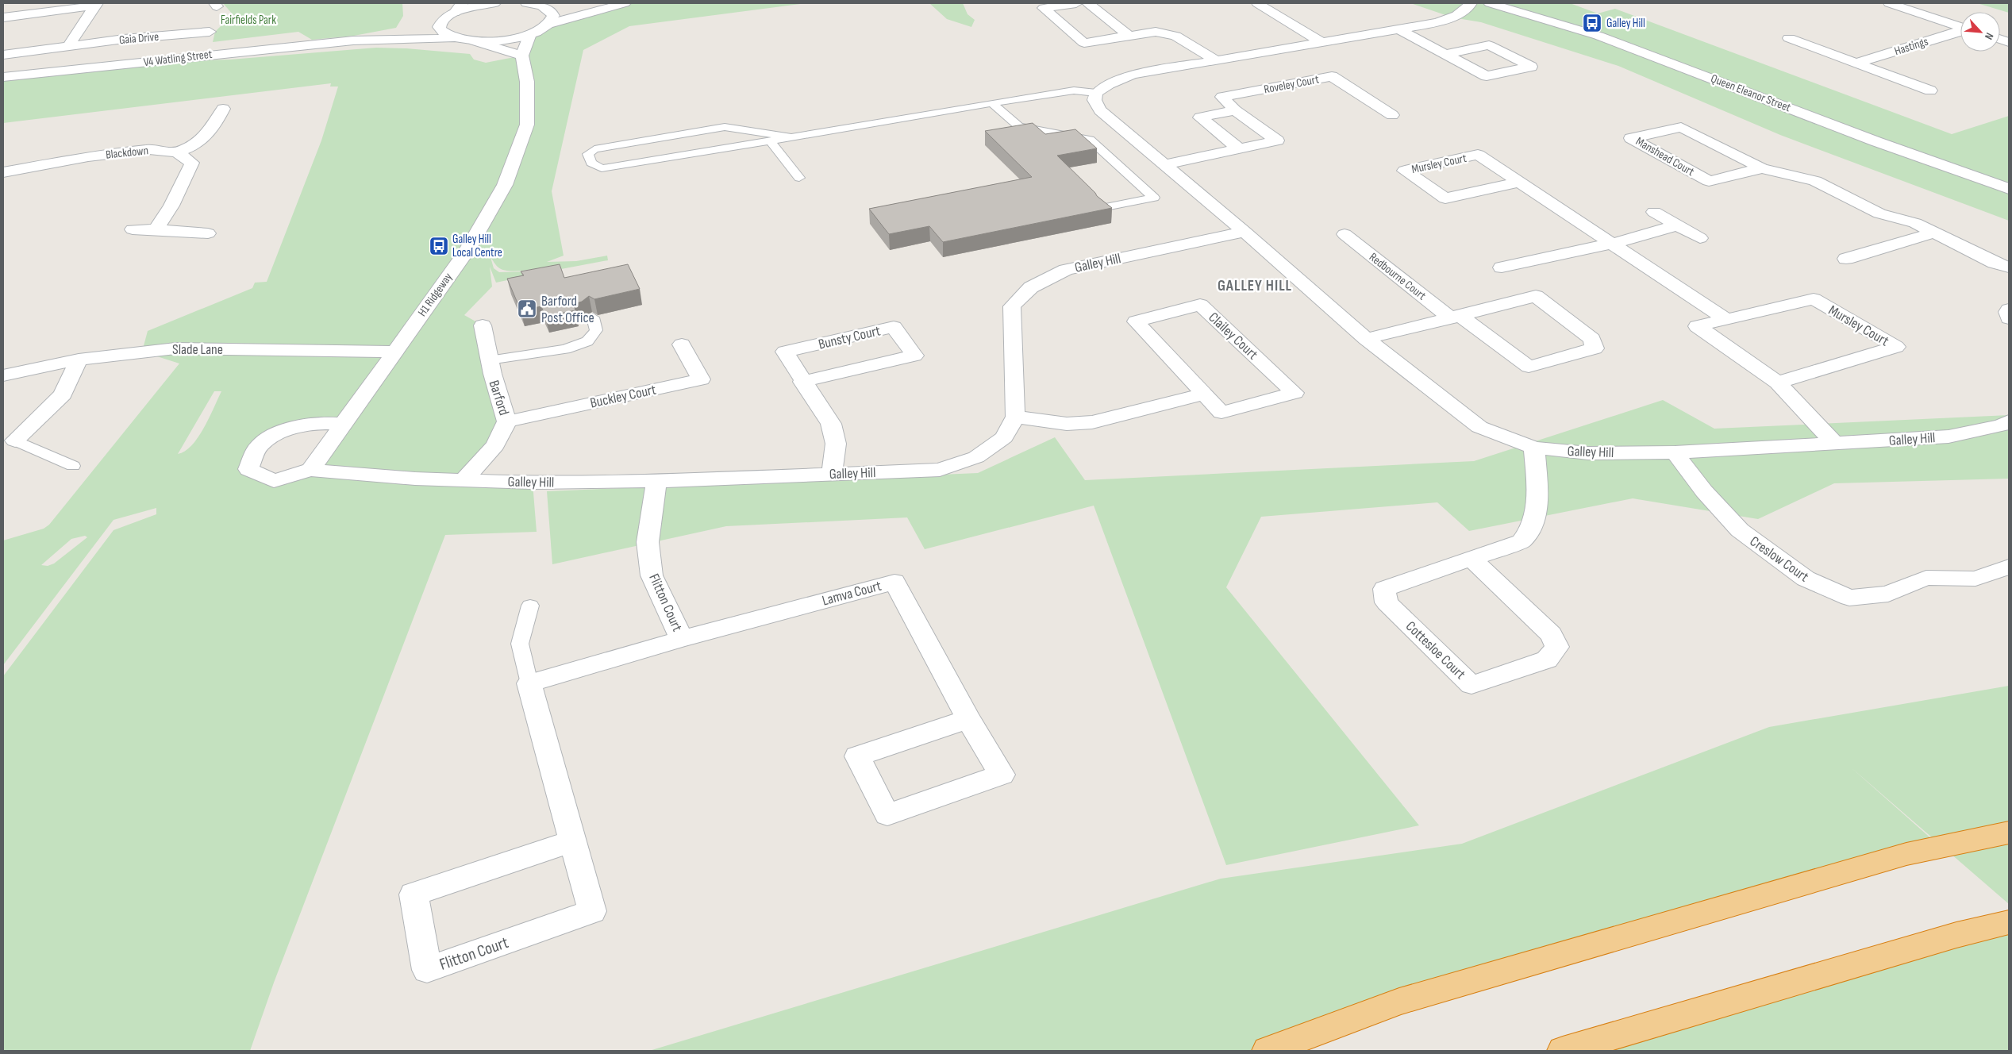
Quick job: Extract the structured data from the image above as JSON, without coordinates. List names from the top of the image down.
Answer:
{
  "streets": {
    "street": [
      "Gaia Drive",
      "Hastings",
      "V4 Watling Street",
      "Roveley Court",
      "Queen Eleanor Street",
      "Blackdown",
      "Manshead Court",
      "Mursley Court",
      "Galley Hill",
      "Redbourne Court",
      "H1 Ridgeway",
      "Clailey Court",
      "Bunsty Court",
      "Slade Lane",
      "Buckley Court",
      "Barford",
      "Creslow Court",
      "Lamva Court",
      "Flitton Court",
      "Cottesloe Court"
    ]
  },
  "crossings": [
    ["Roveley Court", "Galley Hill"],
    ["Mursley Court", "Galley Hill"],
    ["Galley Hill", "Redbourne Court"],
    ["Galley Hill", "H1 Ridgeway"],
    ["Galley Hill", "Bunsty Court"],
    ["Galley Hill", "Barford"],
    ["Galley Hill", "Creslow Court"],
    ["Galley Hill", "Flitton Court"],
    ["Galley Hill", "Cottesloe Court"],
    ["H1 Ridgeway", "Slade Lane"],
    ["Buckley Court", "Barford"],
    ["Lamva Court", "Flitton Court"]
  ],
  "districts": ["GALLEY HILL"],
  "parks": ["Fairfields Park"],
  "places": {
    "bus stop": ["Galley Hill", "Galley Hill Local Centre"],
    "public building": ["Barford Post Office"]
  },
  "north": "bottom right"
}
